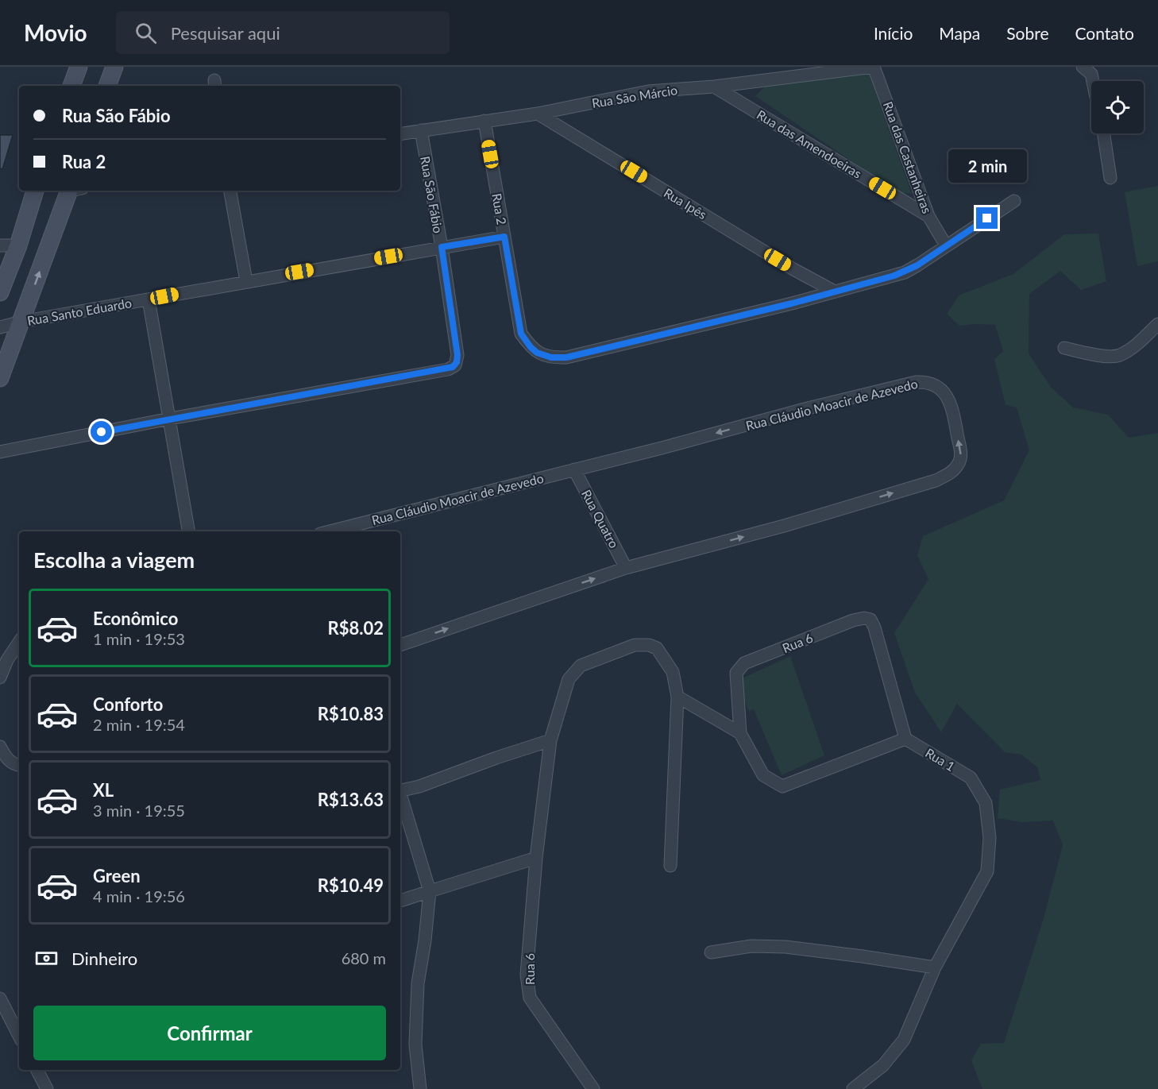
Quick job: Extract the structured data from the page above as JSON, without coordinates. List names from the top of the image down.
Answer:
{
  "streets": {
    "street": [
      "Rua São Márcio",
      "Rua das Amendoeiras",
      "Rua das Castanheiras",
      "Rua São Fábio",
      "Rua Ipês",
      "Rua 2",
      "Rua Santo Eduardo",
      "Rua Cláudio Moacir de Azevedo",
      "Rua Quatro",
      "Rua 6",
      "Rua 1"
    ]
  },
  "crossings": [
    ["Rua São Márcio", "Rua das Amendoeiras"],
    ["Rua São Márcio", "Rua das Castanheiras"],
    ["Rua São Márcio", "Rua São Fábio"],
    ["Rua São Márcio", "Rua Ipês"],
    ["Rua São Márcio", "Rua 2"],
    ["Rua das Amendoeiras", "Rua das Castanheiras"],
    ["Rua das Castanheiras", "Rua 2"],
    ["Rua São Fábio", "Rua Santo Eduardo"],
    ["Rua Ipês", "Rua 2"],
    ["Rua 2", "Rua Santo Eduardo"],
    ["Rua Cláudio Moacir de Azevedo", "Rua Quatro"],
    ["Rua 6", "Rua 1"]
  ],
  "page": {
    "header": "Movio",
    "search": "Pesquisar aqui",
    "nav": [
      "Início",
      "Mapa",
      "Sobre",
      "Contato"
    ],
    "banner": ["Rua São Fábio", "Rua 2"],
    "bubble": "2 min",
    "heading": "Escolha a viagem",
    "list": [
      {
        "name": "Econômico",
        "note": "1 min · 19:53",
        "value": "R$8.02"
      },
      {
        "name": "Conforto",
        "note": "2 min · 19:54",
        "value": "R$10.83"
      },
      {
        "name": "XL",
        "note": "3 min · 19:55",
        "value": "R$13.63"
      },
      {
        "name": "Green",
        "note": "4 min · 19:56",
        "value": "R$10.49"
      }
    ],
    "pay": ["Dinheiro", "680 m"],
    "buttons": "Confirmar"
  }
}
